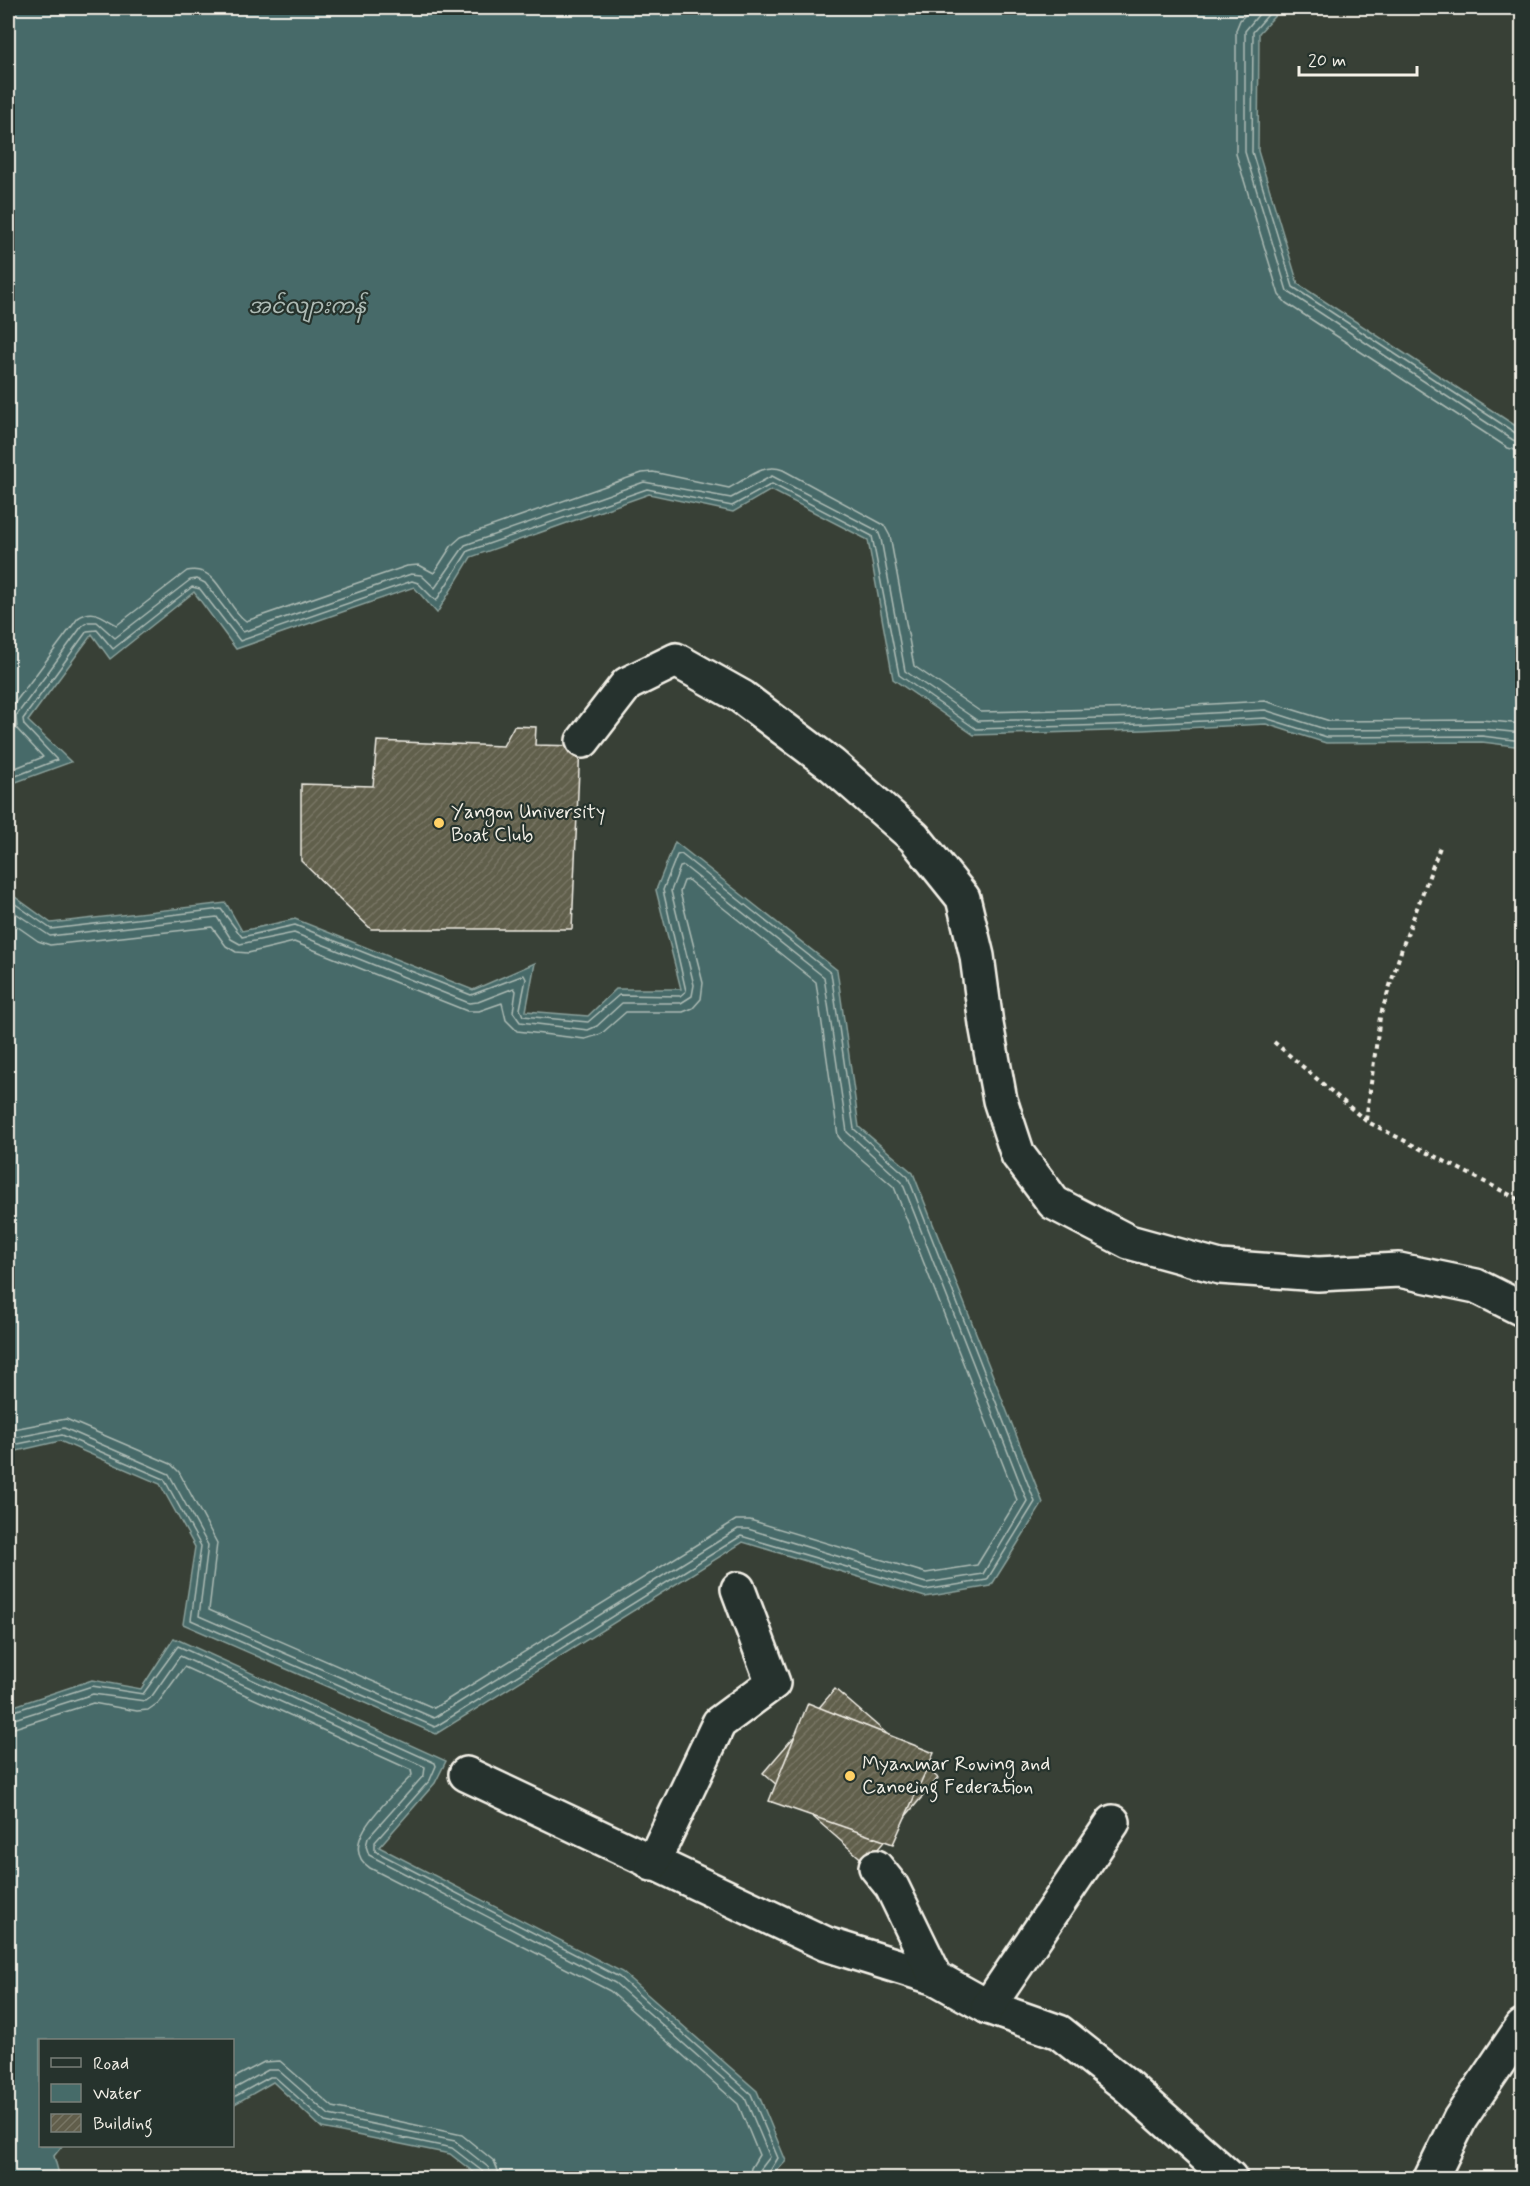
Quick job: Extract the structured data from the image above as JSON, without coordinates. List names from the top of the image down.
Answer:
{
  "water": ["အင်လျားကန်"],
  "places": ["Yangon University Boat Club", "Myanmar Rowing and Canoeing Federation"],
  "legend": ["Road", "Water", "Building"],
  "scale_bar": "20 m"
}
